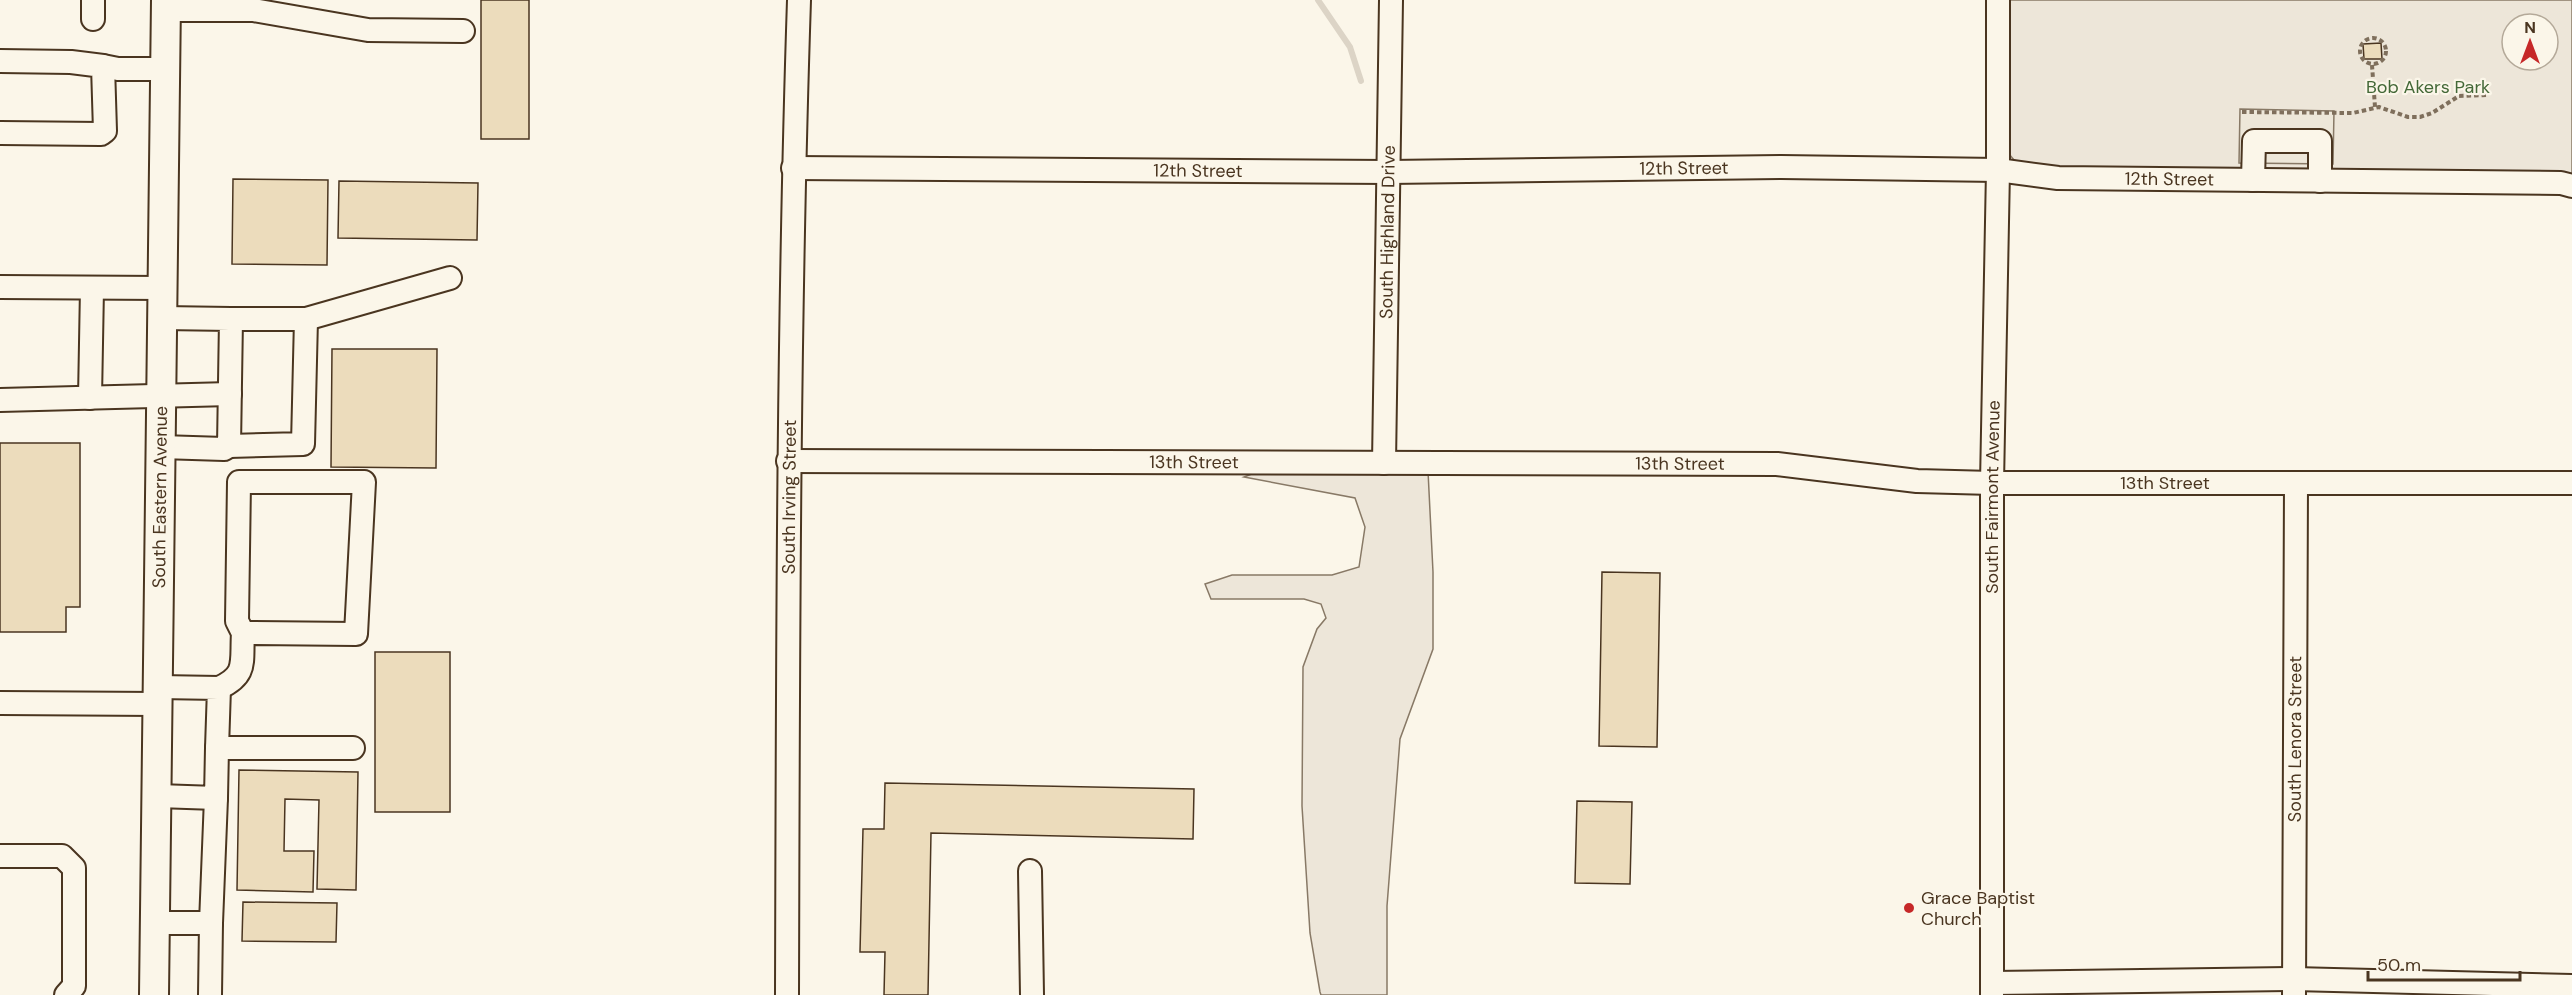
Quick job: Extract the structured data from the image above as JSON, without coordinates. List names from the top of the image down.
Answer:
{
  "streets": {
    "main road": ["South Eastern Avenue"],
    "street": [
      "12th Street",
      "South Highland Drive",
      "13th Street",
      "South Irving Street",
      "South Fairmont Avenue",
      "South Lenora Street"
    ]
  },
  "crossings": [
    ["12th Street", "South Highland Drive"],
    ["12th Street", "South Irving Street"],
    ["12th Street", "South Fairmont Avenue"],
    ["South Highland Drive", "13th Street"],
    ["13th Street", "South Irving Street"],
    ["13th Street", "South Fairmont Avenue"],
    ["13th Street", "South Lenora Street"]
  ],
  "parks": ["Bob Akers Park"],
  "places": ["Grace Baptist Church"],
  "scale_bar": "50 m",
  "north": "top"
}
